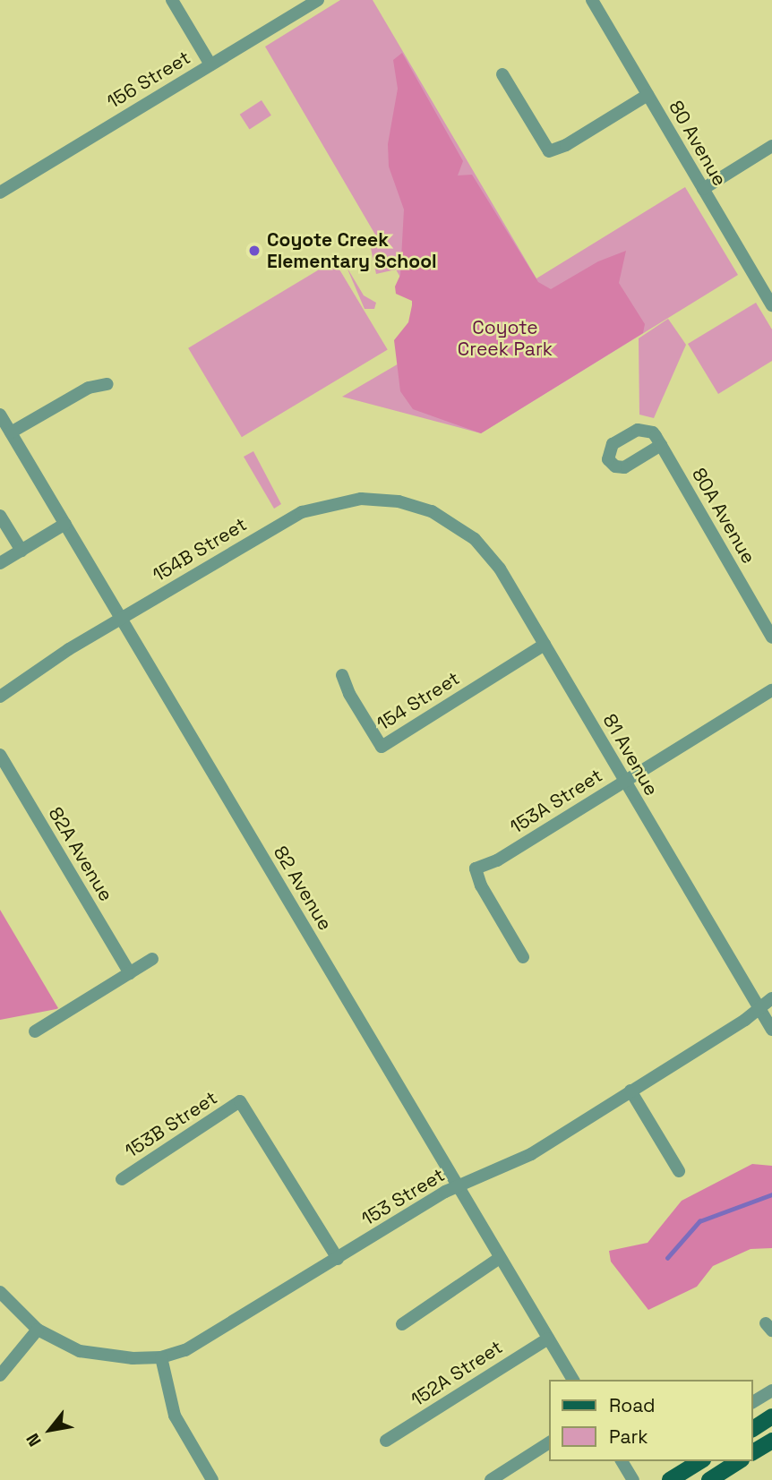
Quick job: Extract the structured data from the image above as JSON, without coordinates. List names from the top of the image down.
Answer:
{
  "streets": {
    "street": [
      "156 Street",
      "80 Avenue",
      "80A Avenue",
      "154B Street",
      "154 Street",
      "81 Avenue",
      "153A Street",
      "82A Avenue",
      "82 Avenue",
      "153B Street",
      "153 Street",
      "152A Street"
    ]
  },
  "crossings": [
    ["154B Street", "81 Avenue"],
    ["154B Street", "82 Avenue"],
    ["154 Street", "81 Avenue"],
    ["81 Avenue", "153A Street"],
    ["81 Avenue", "153 Street"],
    ["82 Avenue", "153 Street"],
    ["82 Avenue", "152A Street"],
    ["153B Street", "153 Street"]
  ],
  "parks": ["Coyote Creek Park"],
  "places": ["Coyote Creek Elementary School"],
  "legend": ["Road", "Park"],
  "north": "bottom left"
}
